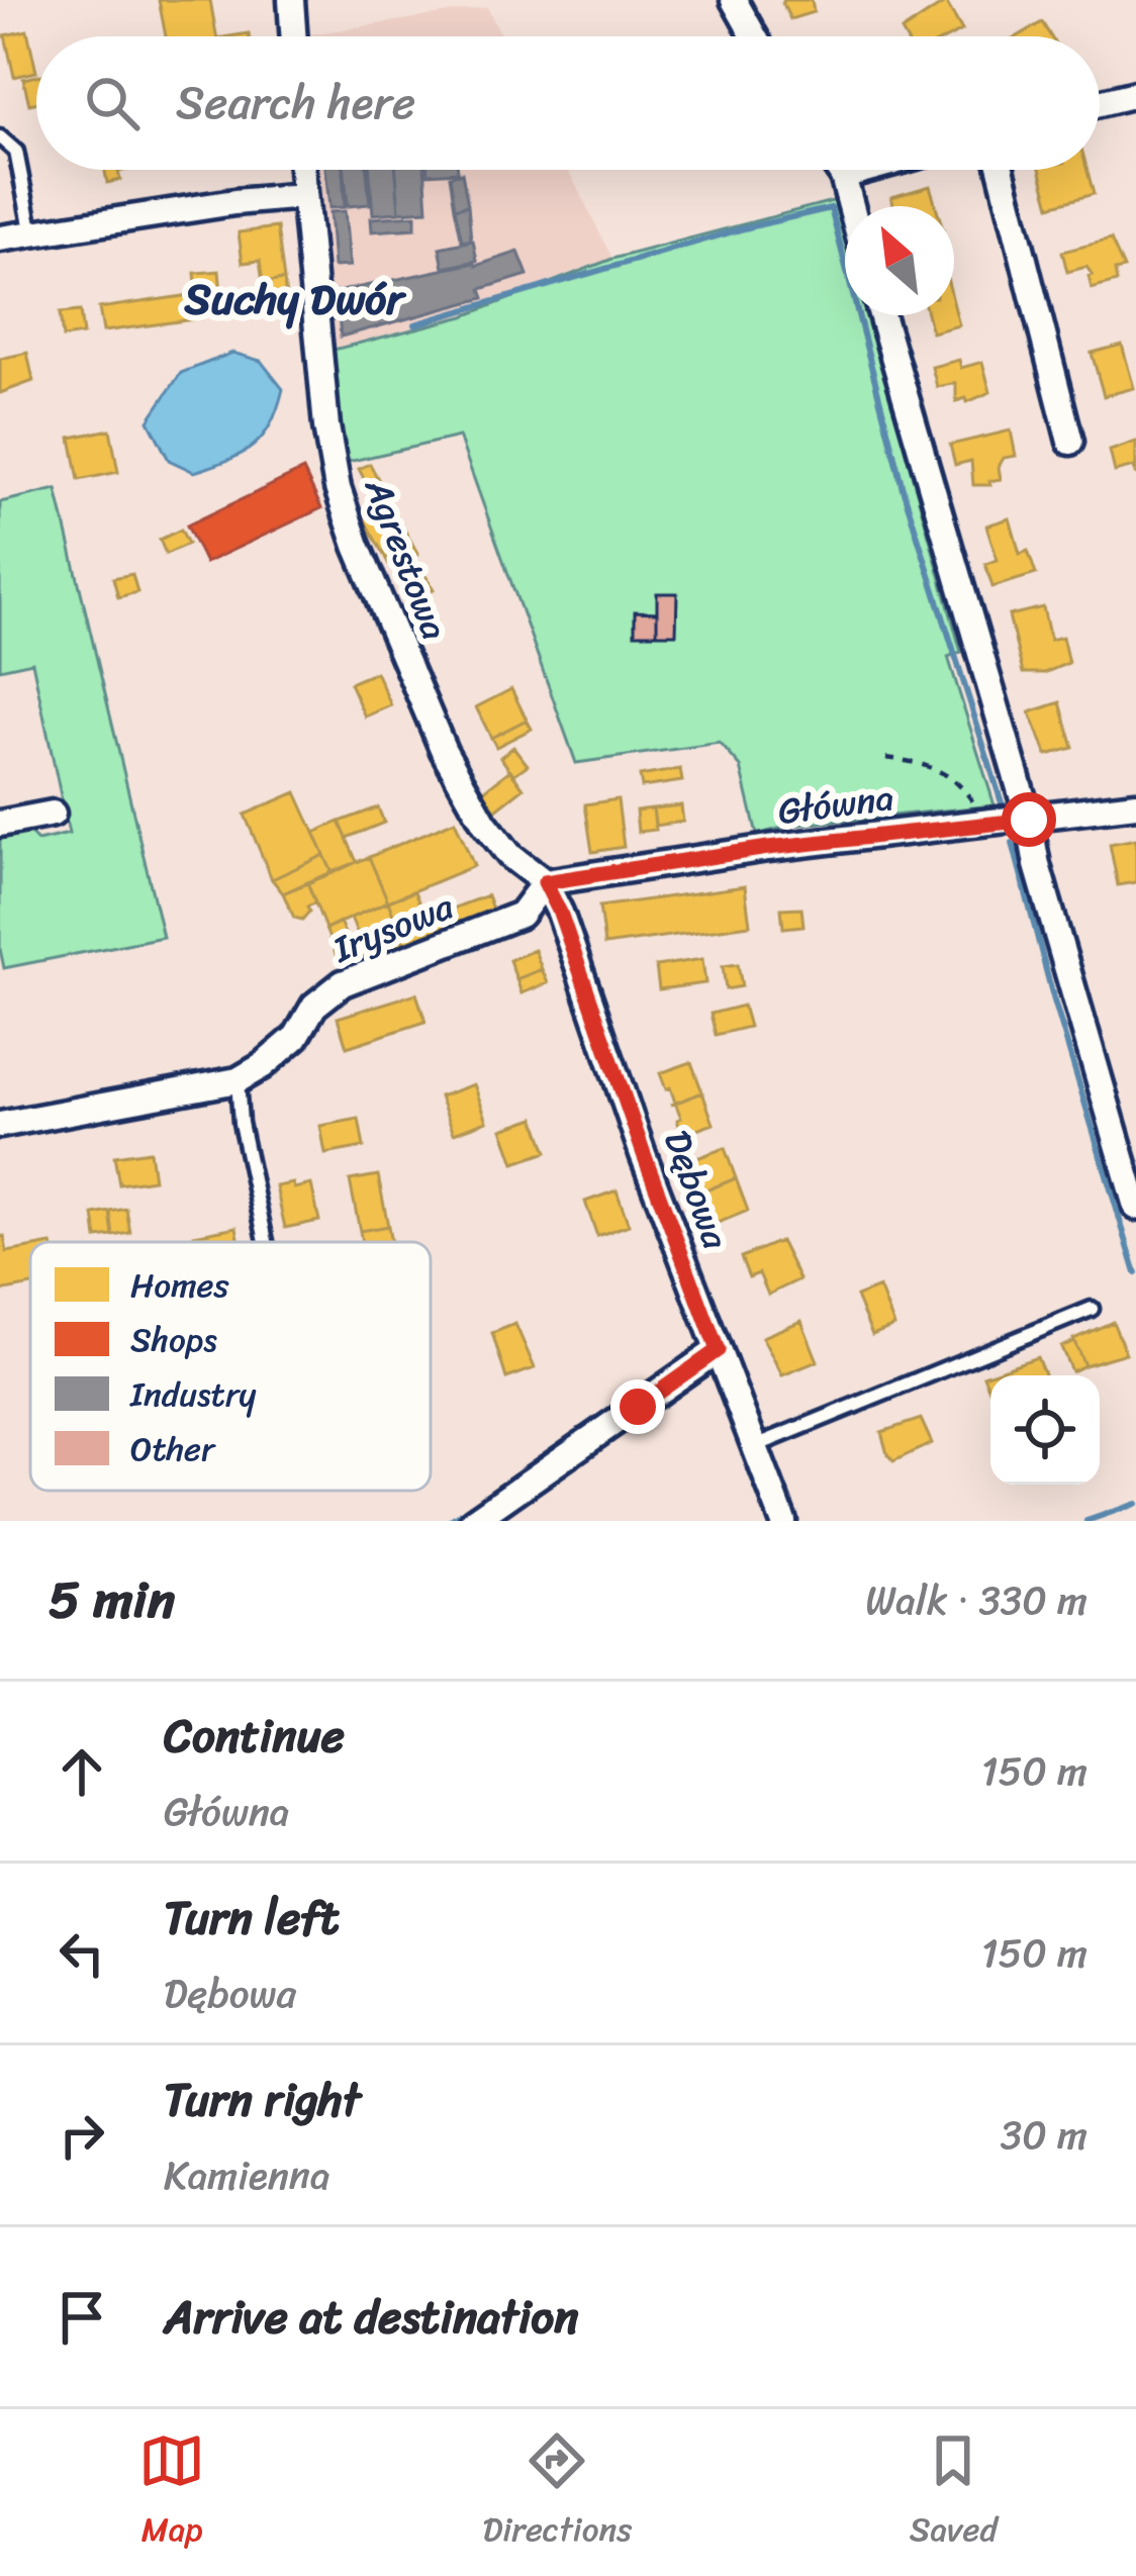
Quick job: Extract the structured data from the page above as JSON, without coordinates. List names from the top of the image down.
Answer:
{
  "streets": {
    "street": [
      "Agrestowa",
      "Główna",
      "Irysowa",
      "Dębowa"
    ]
  },
  "crossings": [
    ["Agrestowa", "Główna"],
    ["Agrestowa", "Irysowa"],
    ["Agrestowa", "Dębowa"],
    ["Główna", "Irysowa"],
    ["Główna", "Dębowa"],
    ["Irysowa", "Dębowa"]
  ],
  "districts": ["Suchy Dwór"],
  "legend": [
    "Homes",
    "Shops",
    "Industry",
    "Other"
  ],
  "north": "top left",
  "page": {
    "search": "Search here",
    "heading": ["5 min", "Walk · 330 m"],
    "list": [
      ["Continue", "Główna", "150 m"],
      ["Turn left", "Dębowa", "150 m"],
      ["Turn right", "Kamienna", "30 m"],
      "Arrive at destination"
    ],
    "nav": ["Map", "Directions", "Saved"]
  }
}
